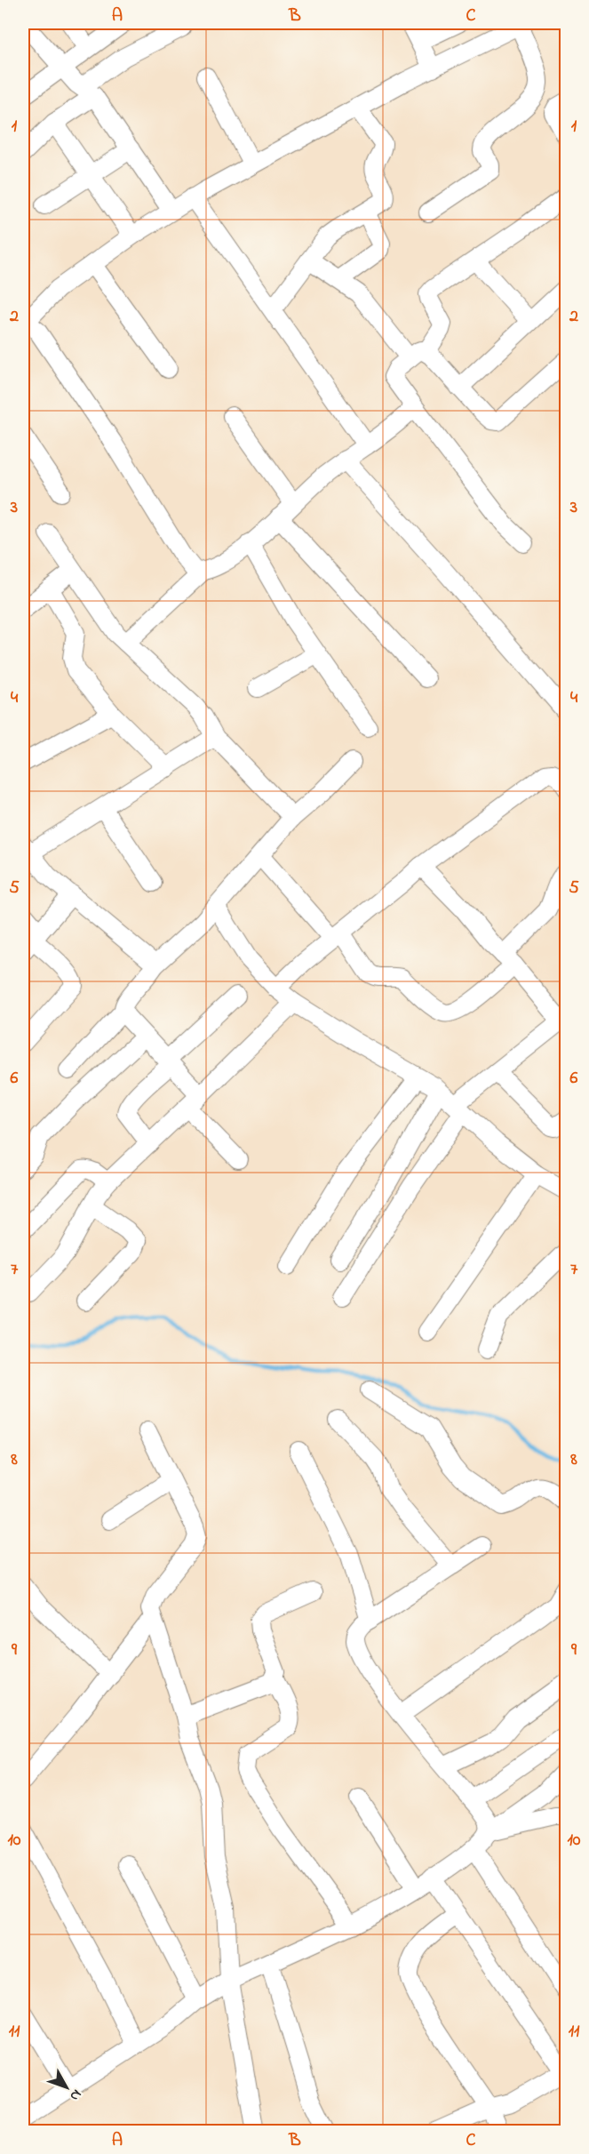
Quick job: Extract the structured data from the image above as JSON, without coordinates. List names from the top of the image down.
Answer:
{
  "north": "bottom right",
  "grid": {
    "columns": ["A", "B", "C"],
    "rows": [
      "1",
      "2",
      "3",
      "4",
      "5",
      "6",
      "7",
      "8",
      "9",
      "10",
      "11"
    ]
  }
}
